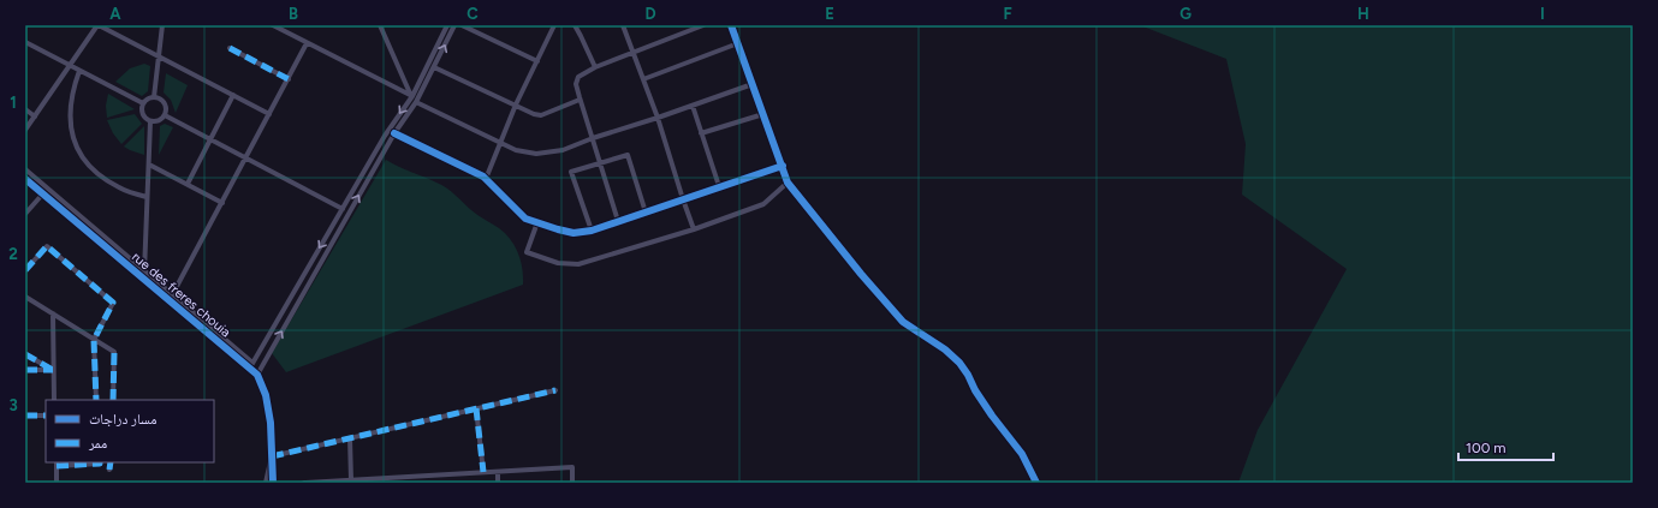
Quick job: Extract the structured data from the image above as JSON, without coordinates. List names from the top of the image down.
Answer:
{
  "streets": {
    "street": ["rue des freres chouia"]
  },
  "legend": ["مسار دراجات", "ممر"],
  "scale_bar": "100 m",
  "grid": {
    "columns": [
      "A",
      "B",
      "C",
      "D",
      "E",
      "F",
      "G",
      "H",
      "I"
    ],
    "rows": ["1", "2", "3"]
  }
}
